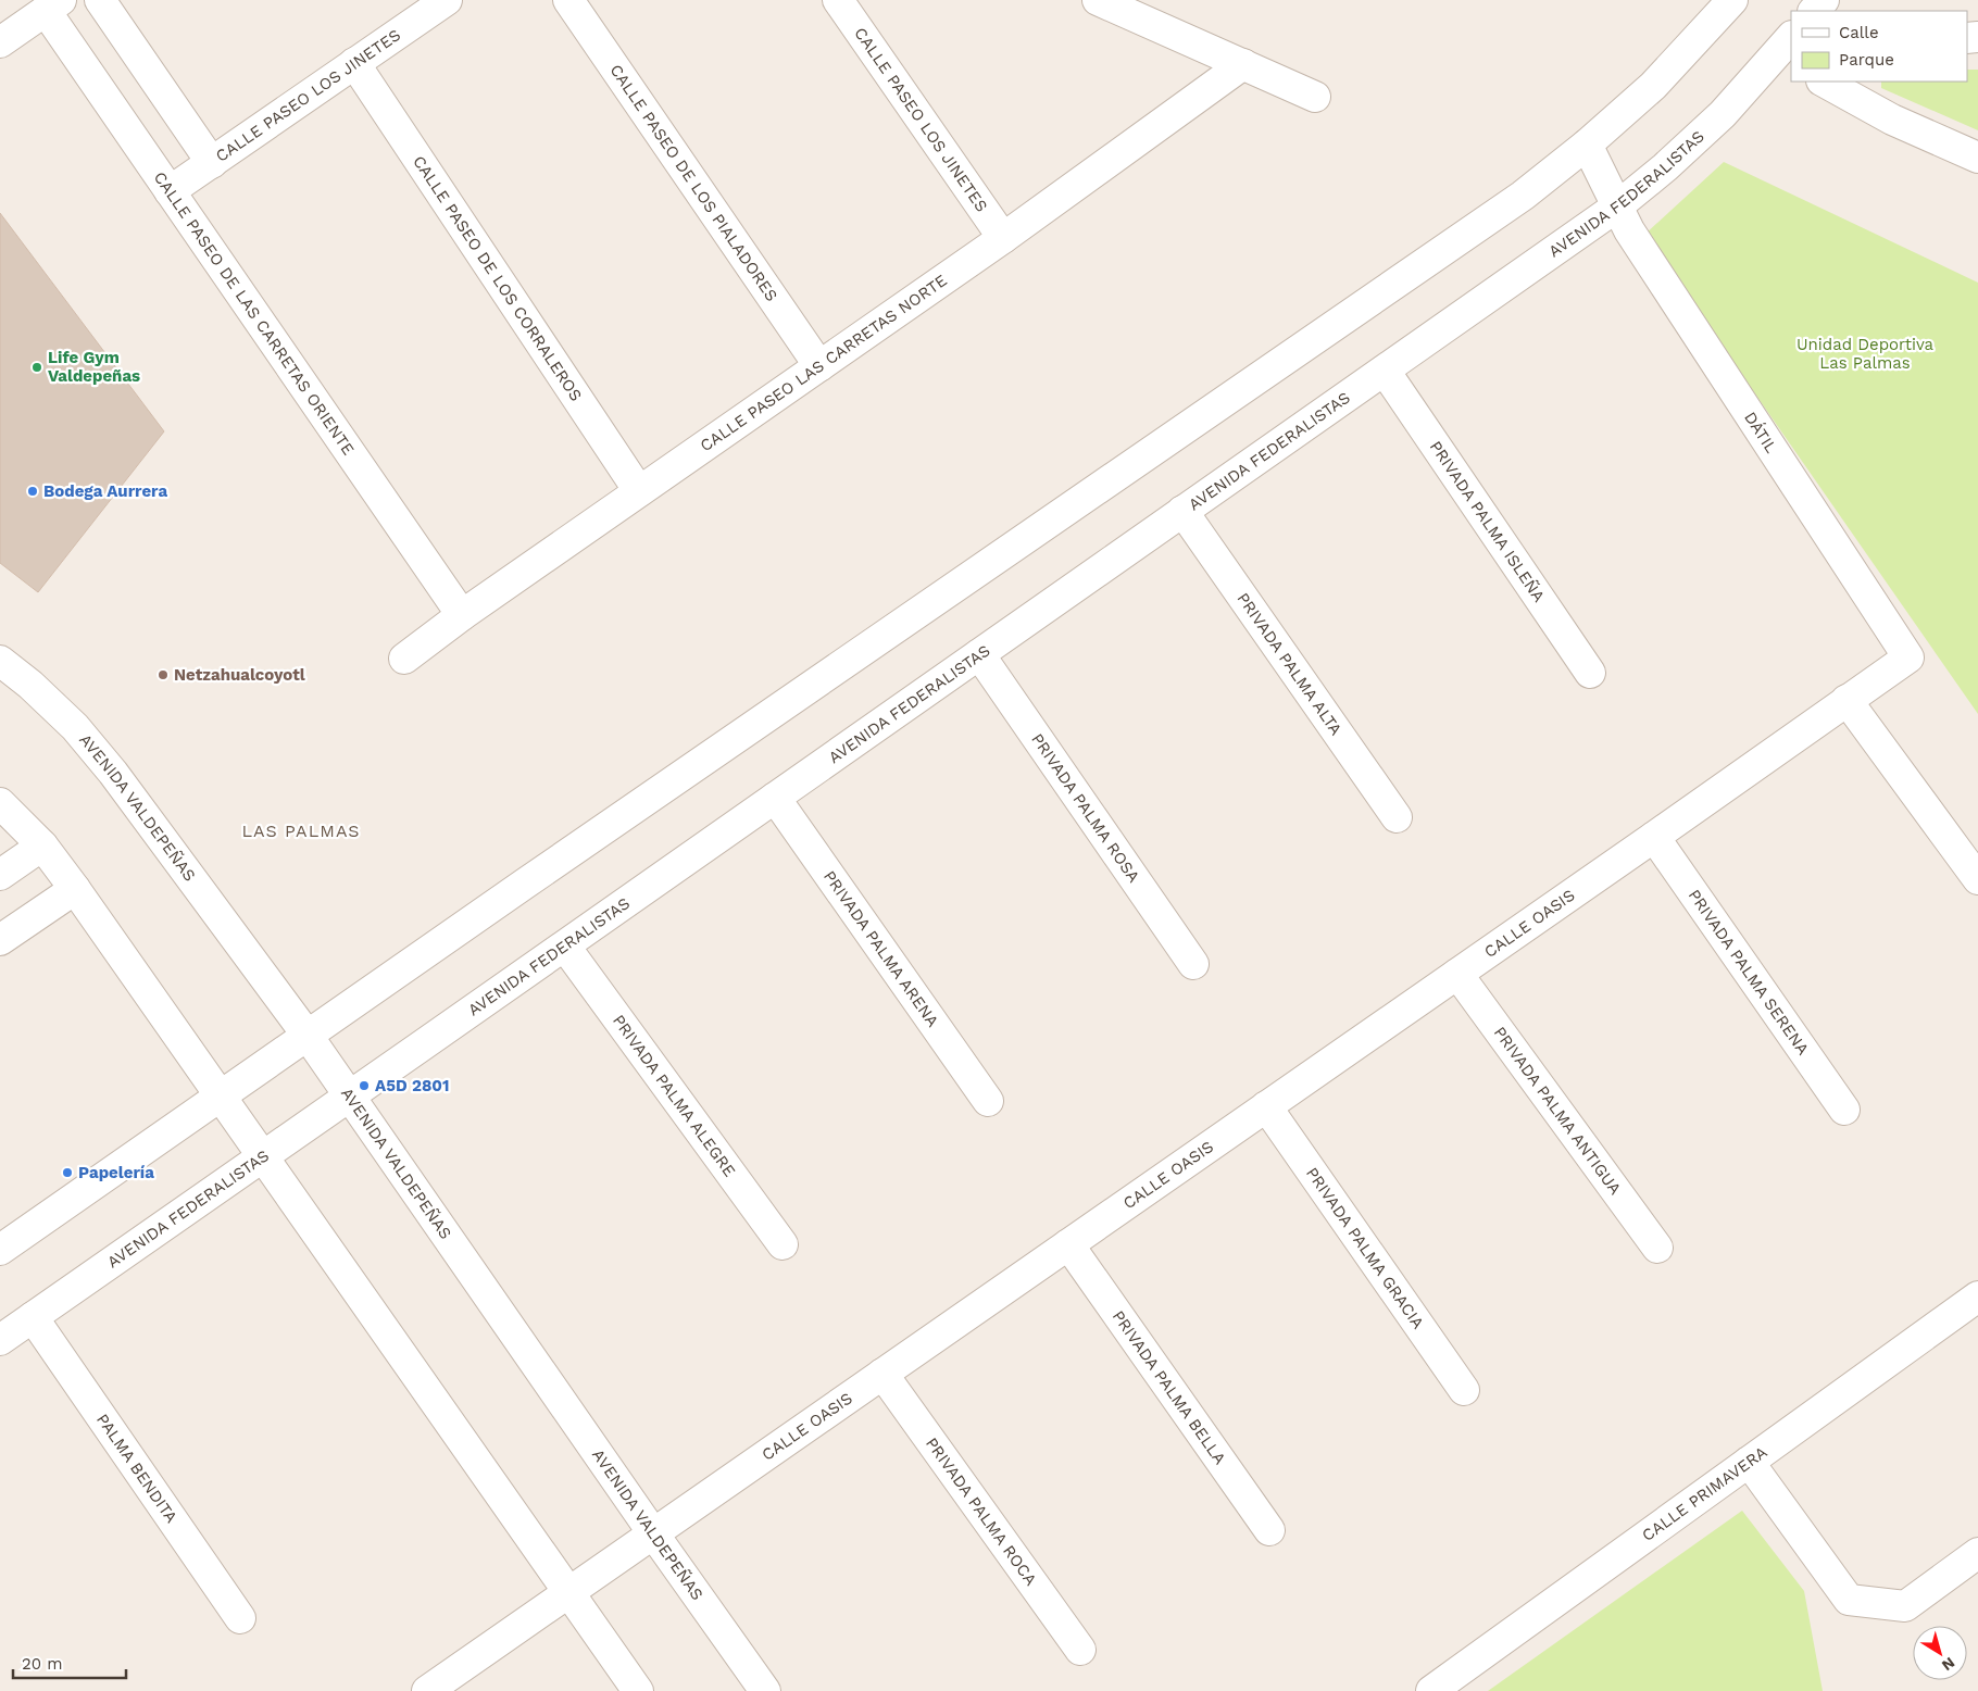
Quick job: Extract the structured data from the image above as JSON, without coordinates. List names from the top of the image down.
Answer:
{
  "streets": {
    "street": [
      "CALLE PASEO LOS JINETES",
      "CALLE PASEO DE LOS PIALADORES",
      "AVENIDA FEDERALISTAS",
      "CALLE PASEO DE LOS CORRALEROS",
      "CALLE PASEO DE LAS CARRETAS ORIENTE",
      "CALLE PASEO LAS CARRETAS NORTE",
      "DÁTIL",
      "PRIVADA PALMA ISLEÑA",
      "PRIVADA PALMA ALTA",
      "AVENIDA VALDEPEÑAS",
      "PRIVADA PALMA ROSA",
      "CALLE OASIS",
      "PRIVADA PALMA ARENA",
      "PRIVADA PALMA SERENA",
      "PRIVADA PALMA ALEGRE",
      "PRIVADA PALMA ANTIGUA",
      "PRIVADA PALMA GRACIA",
      "PRIVADA PALMA BELLA",
      "PALMA BENDITA",
      "CALLE PRIMAVERA",
      "PRIVADA PALMA ROCA"
    ]
  },
  "crossings": [
    ["CALLE PASEO LOS JINETES", "CALLE PASEO DE LOS CORRALEROS"],
    ["CALLE PASEO LOS JINETES", "CALLE PASEO DE LAS CARRETAS ORIENTE"],
    ["CALLE PASEO LOS JINETES", "CALLE PASEO LAS CARRETAS NORTE"],
    ["CALLE PASEO DE LOS PIALADORES", "CALLE PASEO LAS CARRETAS NORTE"],
    ["AVENIDA FEDERALISTAS", "DÁTIL"],
    ["AVENIDA FEDERALISTAS", "PRIVADA PALMA ISLEÑA"],
    ["AVENIDA FEDERALISTAS", "PRIVADA PALMA ALTA"],
    ["AVENIDA FEDERALISTAS", "AVENIDA VALDEPEÑAS"],
    ["AVENIDA FEDERALISTAS", "PRIVADA PALMA ROSA"],
    ["AVENIDA FEDERALISTAS", "PRIVADA PALMA ARENA"],
    ["AVENIDA FEDERALISTAS", "PRIVADA PALMA ALEGRE"],
    ["AVENIDA FEDERALISTAS", "PALMA BENDITA"],
    ["CALLE PASEO DE LOS CORRALEROS", "CALLE PASEO LAS CARRETAS NORTE"],
    ["CALLE PASEO DE LAS CARRETAS ORIENTE", "CALLE PASEO LAS CARRETAS NORTE"],
    ["DÁTIL", "CALLE OASIS"],
    ["AVENIDA VALDEPEÑAS", "CALLE OASIS"],
    ["CALLE OASIS", "PRIVADA PALMA SERENA"],
    ["CALLE OASIS", "PRIVADA PALMA ANTIGUA"],
    ["CALLE OASIS", "PRIVADA PALMA GRACIA"],
    ["CALLE OASIS", "PRIVADA PALMA BELLA"],
    ["CALLE OASIS", "PRIVADA PALMA ROCA"]
  ],
  "districts": ["LAS PALMAS"],
  "parks": ["Unidad Deportiva Las Palmas"],
  "places": [
    "Life Gym Valdepeñas",
    "Bodega Aurrera",
    "Netzahualcoyotl",
    "A5D 2801",
    "Papelería"
  ],
  "legend": ["Calle", "Parque"],
  "scale_bar": "20 m",
  "north": "bottom right"
}
